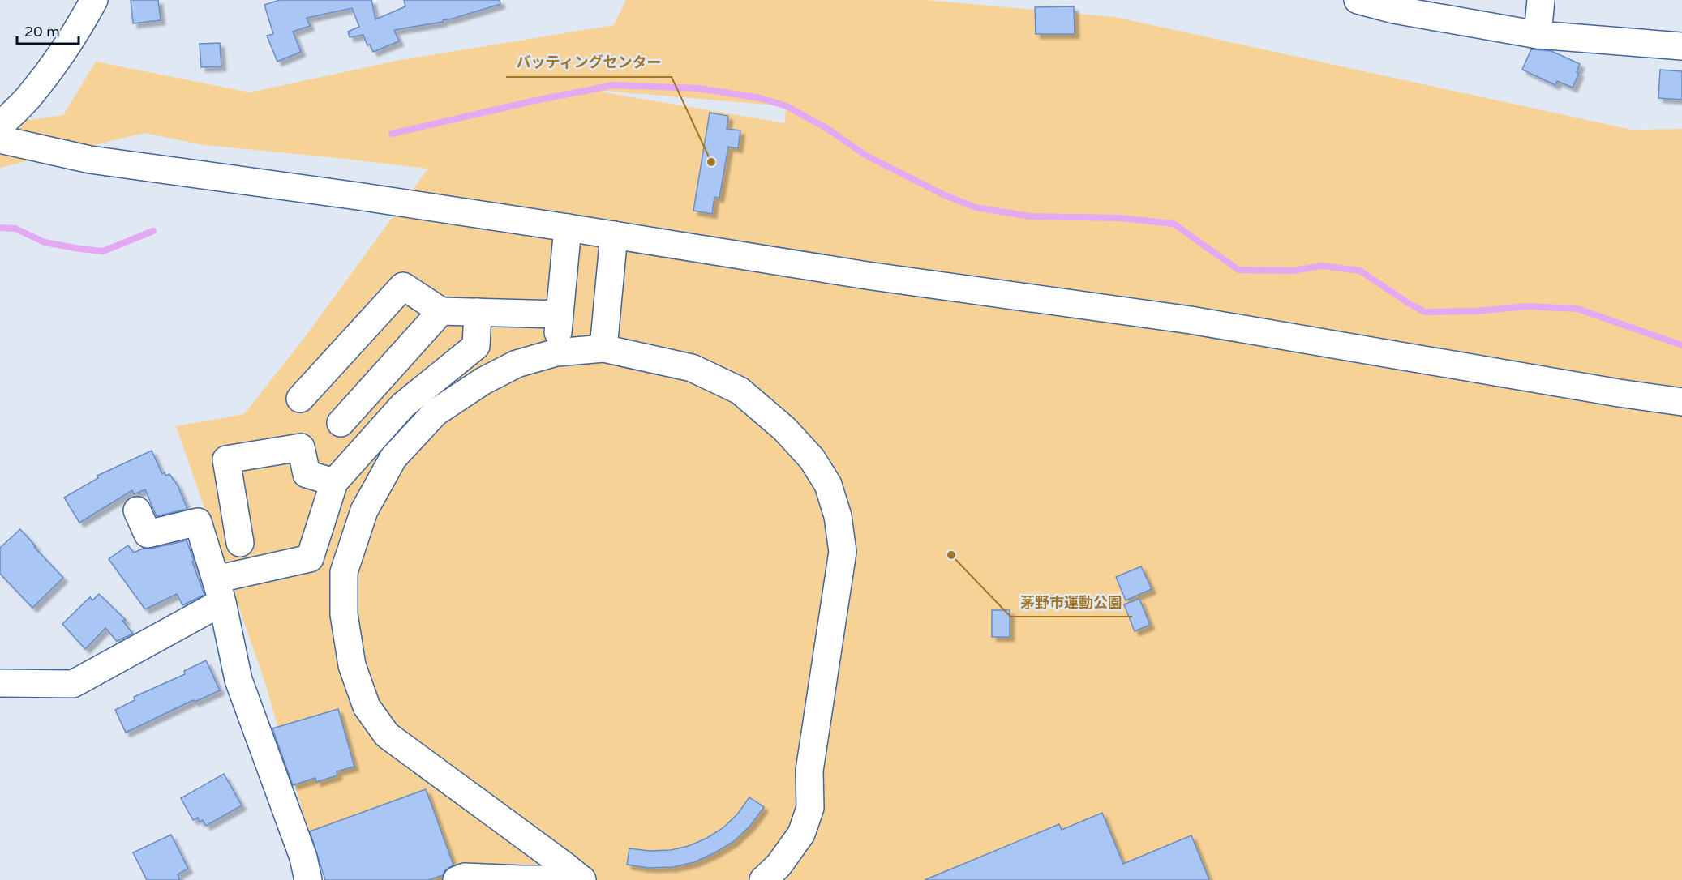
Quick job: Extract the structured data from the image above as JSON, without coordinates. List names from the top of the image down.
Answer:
{
  "places": ["バッティングセンター", "茅野市運動公園"],
  "scale_bar": "20 m"
}
